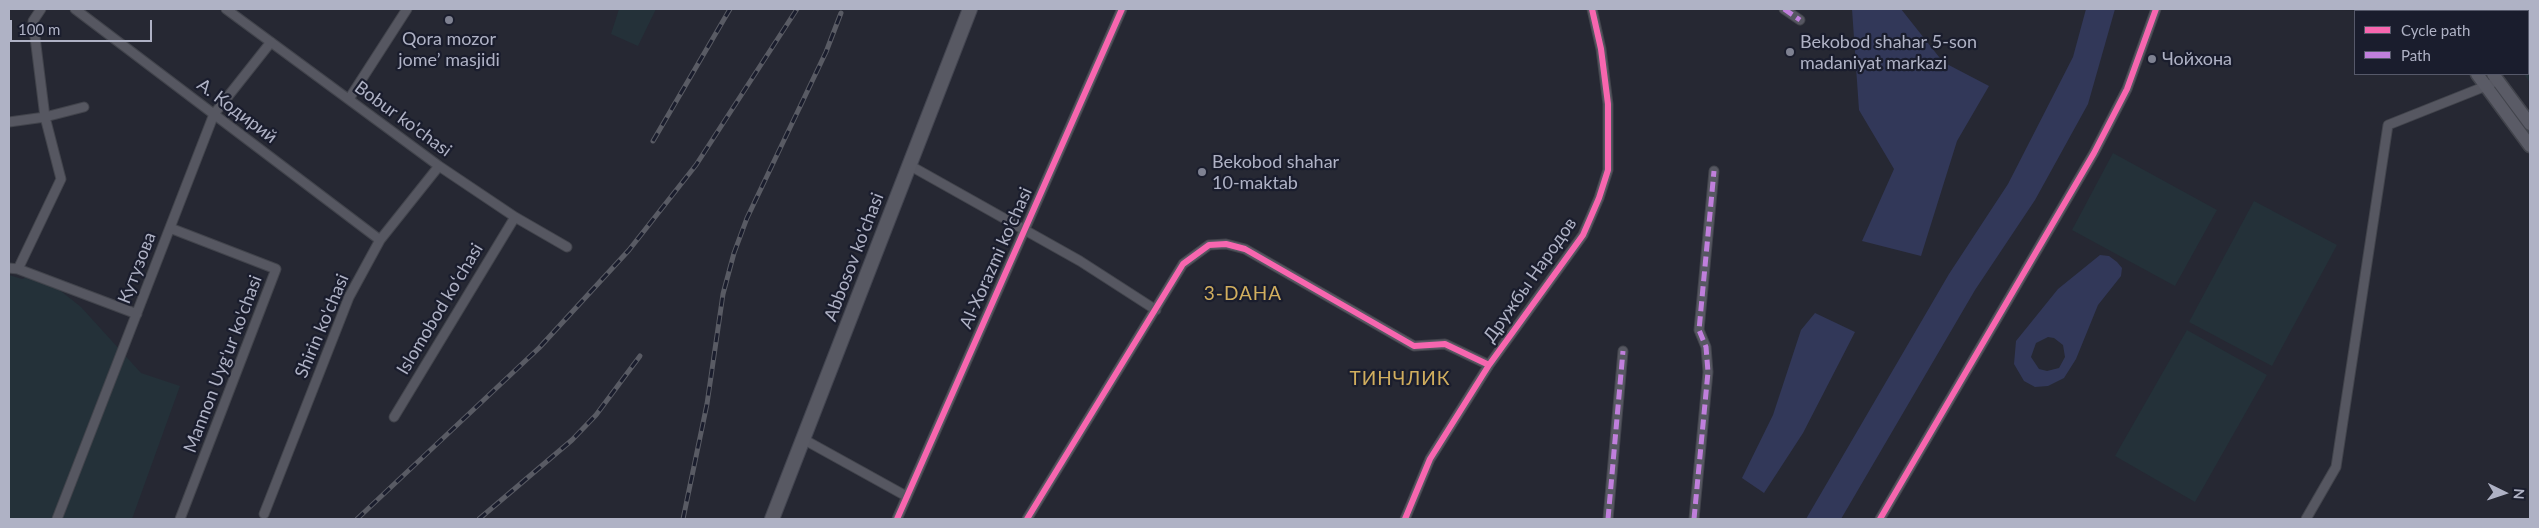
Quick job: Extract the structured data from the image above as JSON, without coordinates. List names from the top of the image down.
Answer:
{
  "streets": {
    "main road": ["Abbosov ko'chasi"],
    "street": [
      "А. Кодирий",
      "Bobur ko'chasi",
      "Al-Xorazmi ko'chasi",
      "Кутузова",
      "Дружбы Народов",
      "Islomobod koʻchasi",
      "Shirin ko'chasi",
      "Mannon Uyg'ur ko'chasi"
    ]
  },
  "crossings": [
    ["А. Кодирий", "Кутузова"],
    ["А. Кодирий", "Shirin ko'chasi"],
    ["Bobur ko'chasi", "Кутузова"],
    ["Bobur ko'chasi", "Islomobod koʻchasi"],
    ["Bobur ko'chasi", "Shirin ko'chasi"],
    ["Кутузова", "Mannon Uyg'ur ko'chasi"]
  ],
  "districts": ["3-DAHA", "ТИНЧЛИК"],
  "places": [
    "Qora mozor jome’ masjidi",
    "Bekobod shahar 5-son madaniyat markazi",
    "Чойхона",
    "Bekobod shahar 10-maktab"
  ],
  "legend": ["Cycle path", "Path"],
  "scale_bar": "100 m",
  "north": "right"
}
